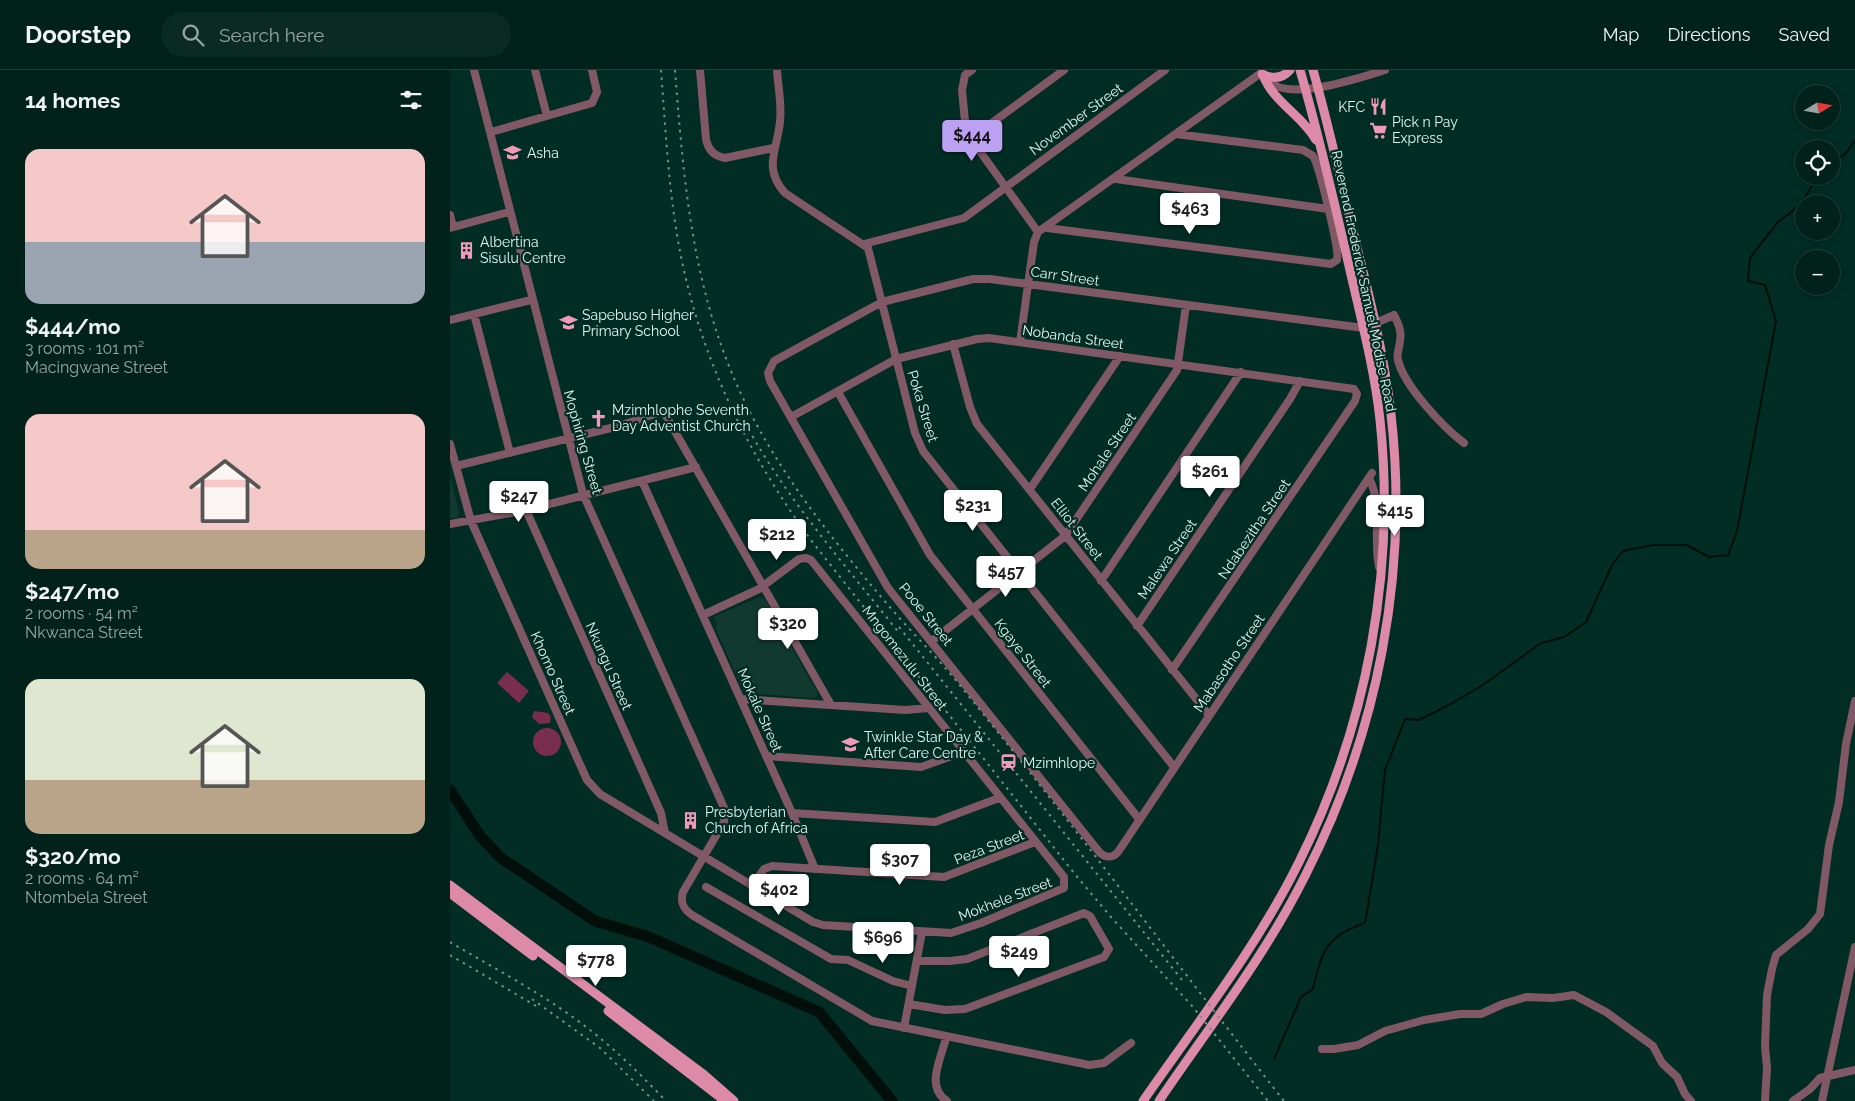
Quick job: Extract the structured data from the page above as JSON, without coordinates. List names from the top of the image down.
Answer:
{
  "streets": {
    "main road": ["Reverend Frederick Samuel Modise Road"],
    "street": [
      "November Street",
      "Carr Street",
      "Nobanda Street",
      "Poka Street",
      "Mophiring Street",
      "Mohale Street",
      "Elliot Street",
      "Ndabezitha Street",
      "Malewa Street",
      "Pooe Street",
      "Kgaye Street",
      "Mngomezulu Street",
      "Mabasotho Street",
      "Nkungu Street",
      "Khomo Street",
      "Mokale Street",
      "Peza Street",
      "Mokhele Street"
    ]
  },
  "crossings": [
    ["November Street", "Poka Street"],
    ["Carr Street", "Reverend Frederick Samuel Modise Road"],
    ["Carr Street", "Poka Street"],
    ["Carr Street", "Mohale Street"],
    ["Carr Street", "Pooe Street"],
    ["Reverend Frederick Samuel Modise Road", "Mabasotho Street"],
    ["Nobanda Street", "Poka Street"],
    ["Nobanda Street", "Mohale Street"],
    ["Nobanda Street", "Elliot Street"],
    ["Nobanda Street", "Ndabezitha Street"],
    ["Nobanda Street", "Malewa Street"],
    ["Nobanda Street", "Pooe Street"],
    ["Nobanda Street", "Kgaye Street"],
    ["Poka Street", "Mohale Street"],
    ["Poka Street", "Mabasotho Street"],
    ["Mophiring Street", "Khomo Street"],
    ["Mophiring Street", "Mokhele Street"],
    ["Mohale Street", "Elliot Street"],
    ["Mohale Street", "Pooe Street"],
    ["Mohale Street", "Kgaye Street"],
    ["Elliot Street", "Ndabezitha Street"],
    ["Elliot Street", "Malewa Street"],
    ["Elliot Street", "Mabasotho Street"],
    ["Pooe Street", "Mabasotho Street"],
    ["Kgaye Street", "Mabasotho Street"],
    ["Mngomezulu Street", "Peza Street"],
    ["Mngomezulu Street", "Mokhele Street"],
    ["Nkungu Street", "Khomo Street"],
    ["Khomo Street", "Mokhele Street"],
    ["Mokale Street", "Peza Street"],
    ["Peza Street", "Mokhele Street"]
  ],
  "places": {
    "restaurant": ["KFC"],
    "supermarket": ["Pick n Pay Express"],
    "school or university": ["Asha", "Sapebuso Higher Primary School", "Twinkle Star Day & After Care Centre"],
    "building": ["Albertina Sisulu Centre", "Presbyterian Church of Africa"],
    "church": ["Mzimhlophe Seventh Day Adventist Church"],
    "station": ["Mzimhlope"]
  },
  "north": "right",
  "page": {
    "header": "Doorstep",
    "search": "Search here",
    "nav": ["Map", "Directions", "Saved"],
    "heading": "14 homes",
    "map_buttons": ["+", "−"],
    "price": [
      "$444",
      "$463",
      "$261",
      "$247",
      "$231",
      "$415",
      "$212",
      "$457",
      "$320",
      "$307",
      "$402",
      "$696",
      "$249",
      "$778"
    ],
    "list": [
      {
        "name": "$444/mo",
        "note": "3 rooms · 101 m² · Macingwane Street"
      },
      {
        "name": "$247/mo",
        "note": "2 rooms · 54 m² · Nkwanca Street"
      },
      {
        "name": "$320/mo",
        "note": "2 rooms · 64 m² · Ntombela Street"
      }
    ]
  }
}
